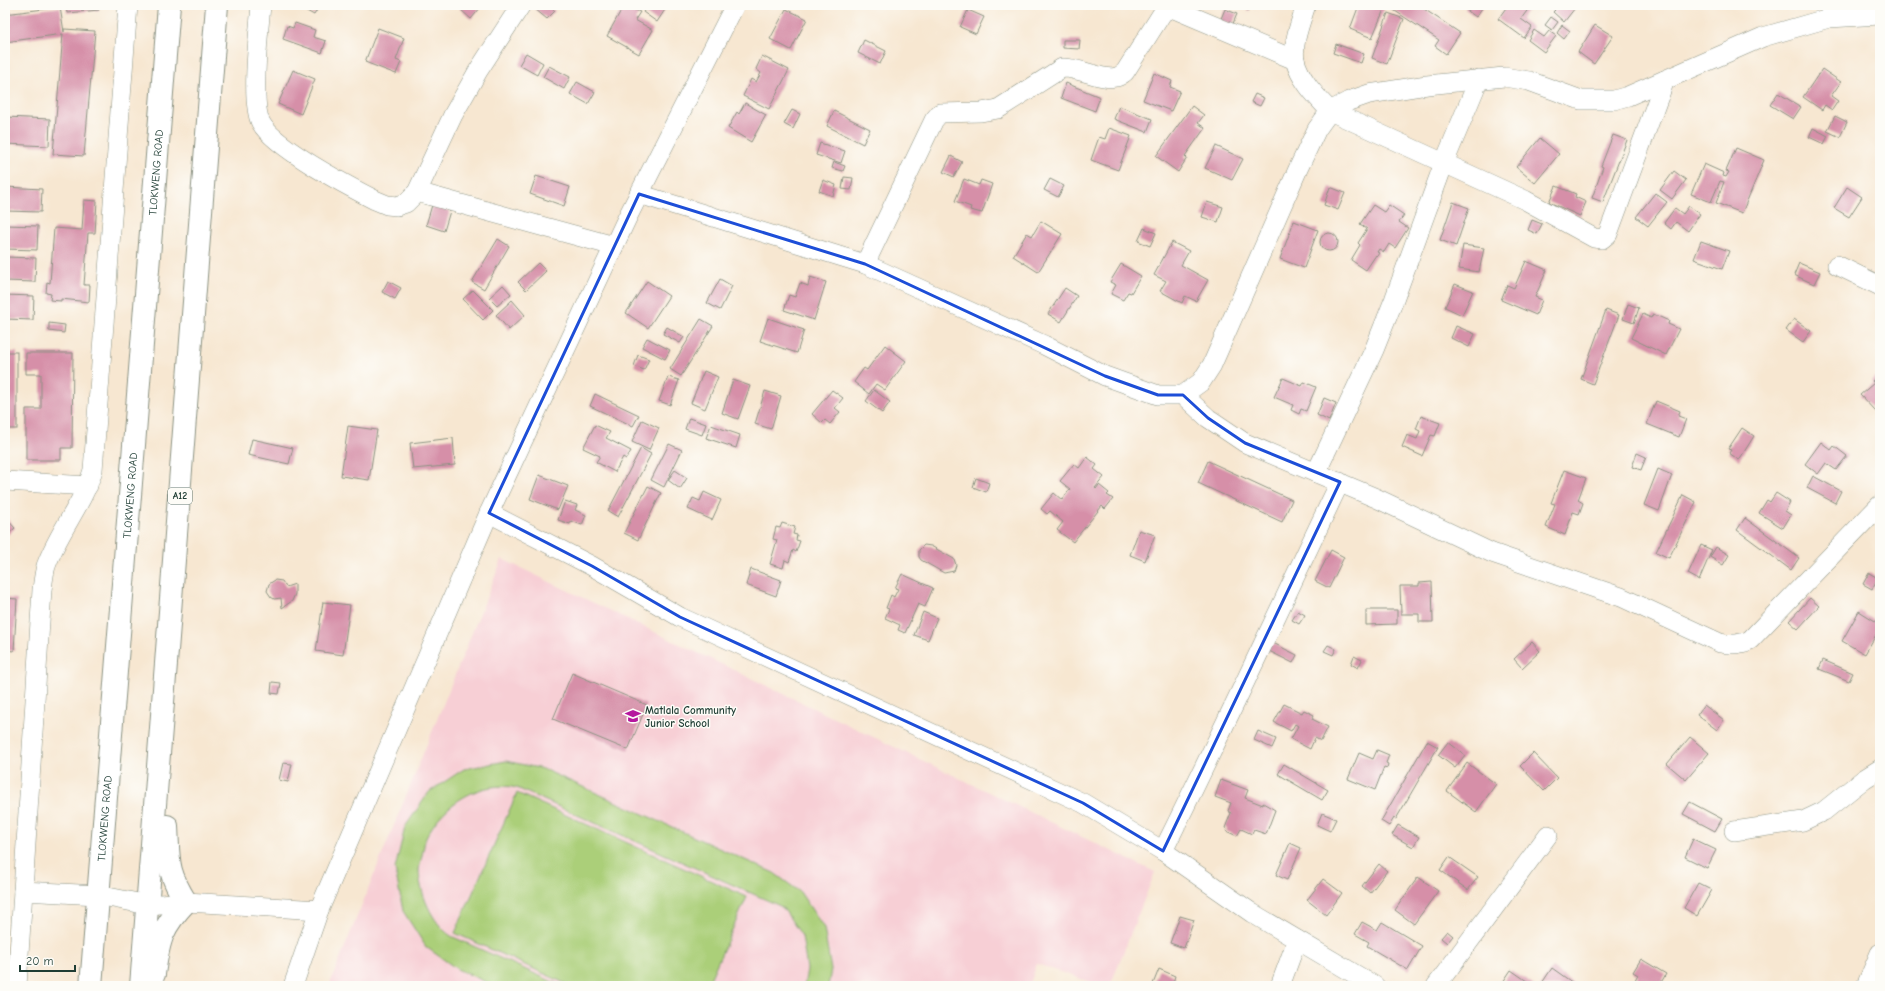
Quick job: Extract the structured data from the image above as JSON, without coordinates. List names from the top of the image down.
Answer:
{
  "streets": {
    "main road": ["TLOKWENG ROAD", "A12"]
  },
  "places": {
    "school or university": ["Matlala Community Junior School"]
  },
  "scale_bar": "20 m"
}
